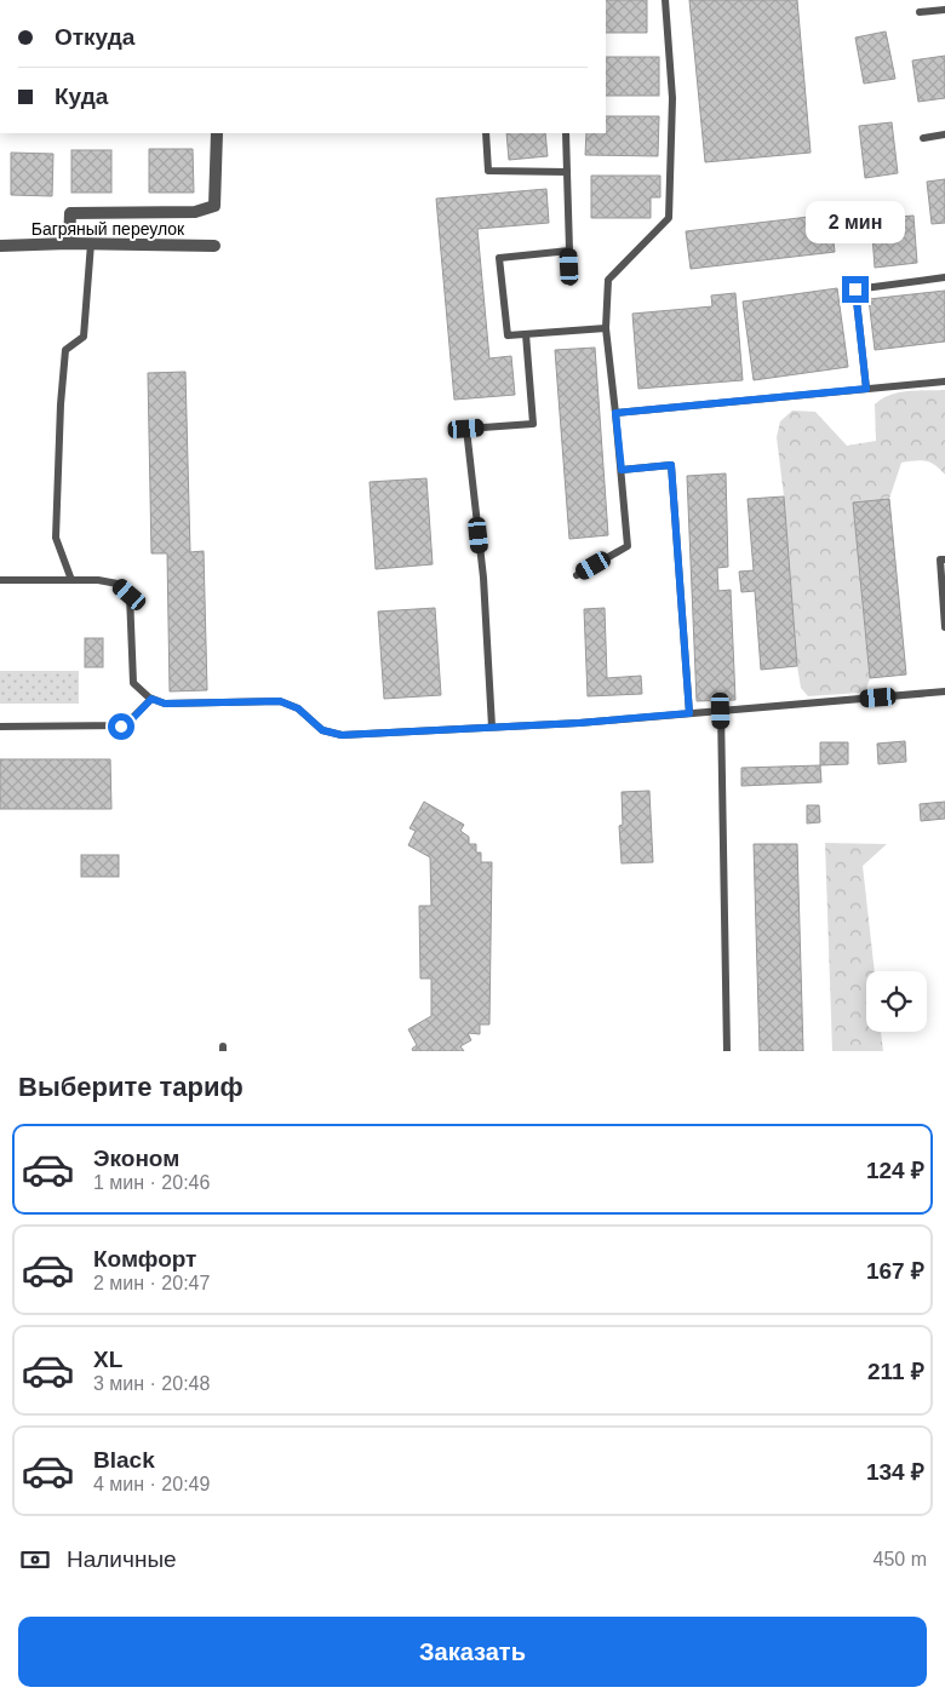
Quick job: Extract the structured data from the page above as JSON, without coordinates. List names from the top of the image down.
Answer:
{
  "streets": {
    "street": ["Багряный переулок"]
  },
  "page": {
    "banner": ["Откуда", "Куда"],
    "bubble": "2 мин",
    "heading": "Выберите тариф",
    "list": [
      {
        "name": "Эконом",
        "note": "1 мин · 20:46",
        "value": "124 ₽"
      },
      {
        "name": "Комфорт",
        "note": "2 мин · 20:47",
        "value": "167 ₽"
      },
      {
        "name": "XL",
        "note": "3 мин · 20:48",
        "value": "211 ₽"
      },
      {
        "name": "Black",
        "note": "4 мин · 20:49",
        "value": "134 ₽"
      }
    ],
    "pay": ["Наличные", "450 m"],
    "buttons": "Заказать"
  }
}
